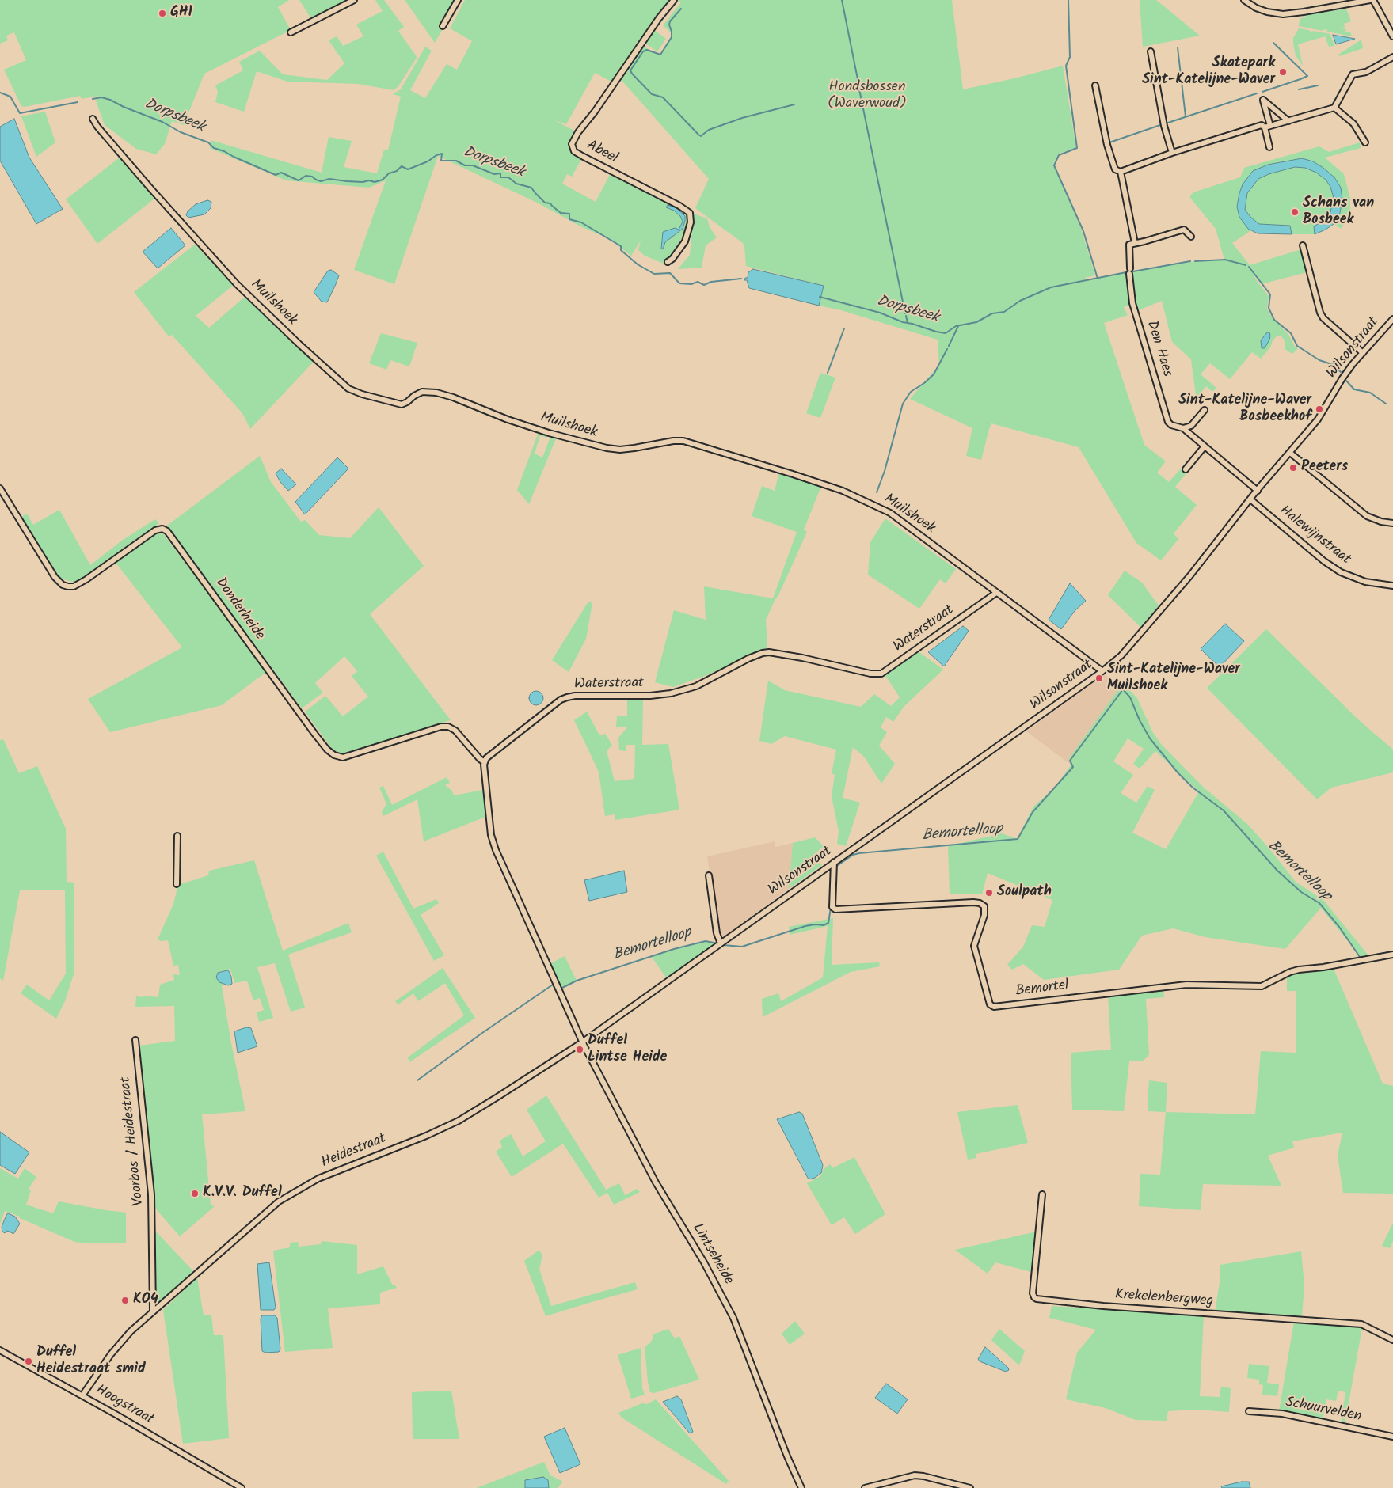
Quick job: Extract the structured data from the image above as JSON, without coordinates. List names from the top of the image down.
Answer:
{
  "streets": {
    "street": [
      "Abeel",
      "Muilshoek",
      "Wilsonstraat",
      "Den Haes",
      "Halewijnstraat",
      "Donderheide",
      "Waterstraat",
      "Bemortel",
      "Voorbos / Heidestraat",
      "Heidestraat",
      "Lintseheide",
      "Krekelenbergweg",
      "Hoogstraat",
      "Schuurvelden"
    ]
  },
  "crossings": [
    ["Muilshoek", "Wilsonstraat"],
    ["Muilshoek", "Waterstraat"],
    ["Wilsonstraat", "Den Haes"],
    ["Wilsonstraat", "Halewijnstraat"],
    ["Wilsonstraat", "Bemortel"],
    ["Wilsonstraat", "Heidestraat"],
    ["Wilsonstraat", "Lintseheide"],
    ["Donderheide", "Waterstraat"],
    ["Voorbos / Heidestraat", "Heidestraat"],
    ["Heidestraat", "Lintseheide"],
    ["Heidestraat", "Hoogstraat"]
  ],
  "water": ["Dorpsbeek", "Bemortelloop"],
  "parks": ["Hondsbossen (Waverwoud)"],
  "places": [
    "GH1",
    "Skatepark Sint-Katelijne-Waver",
    "Schans van Bosbeek",
    "Sint-Katelijne-Waver Bosbeekhof",
    "Peeters",
    "Sint-Katelijne-Waver Muilshoek",
    "Soulpath",
    "Duffel Lintse Heide",
    "K.V.V. Duffel",
    "KO4",
    "Duffel Heidestraat smid"
  ]
}
